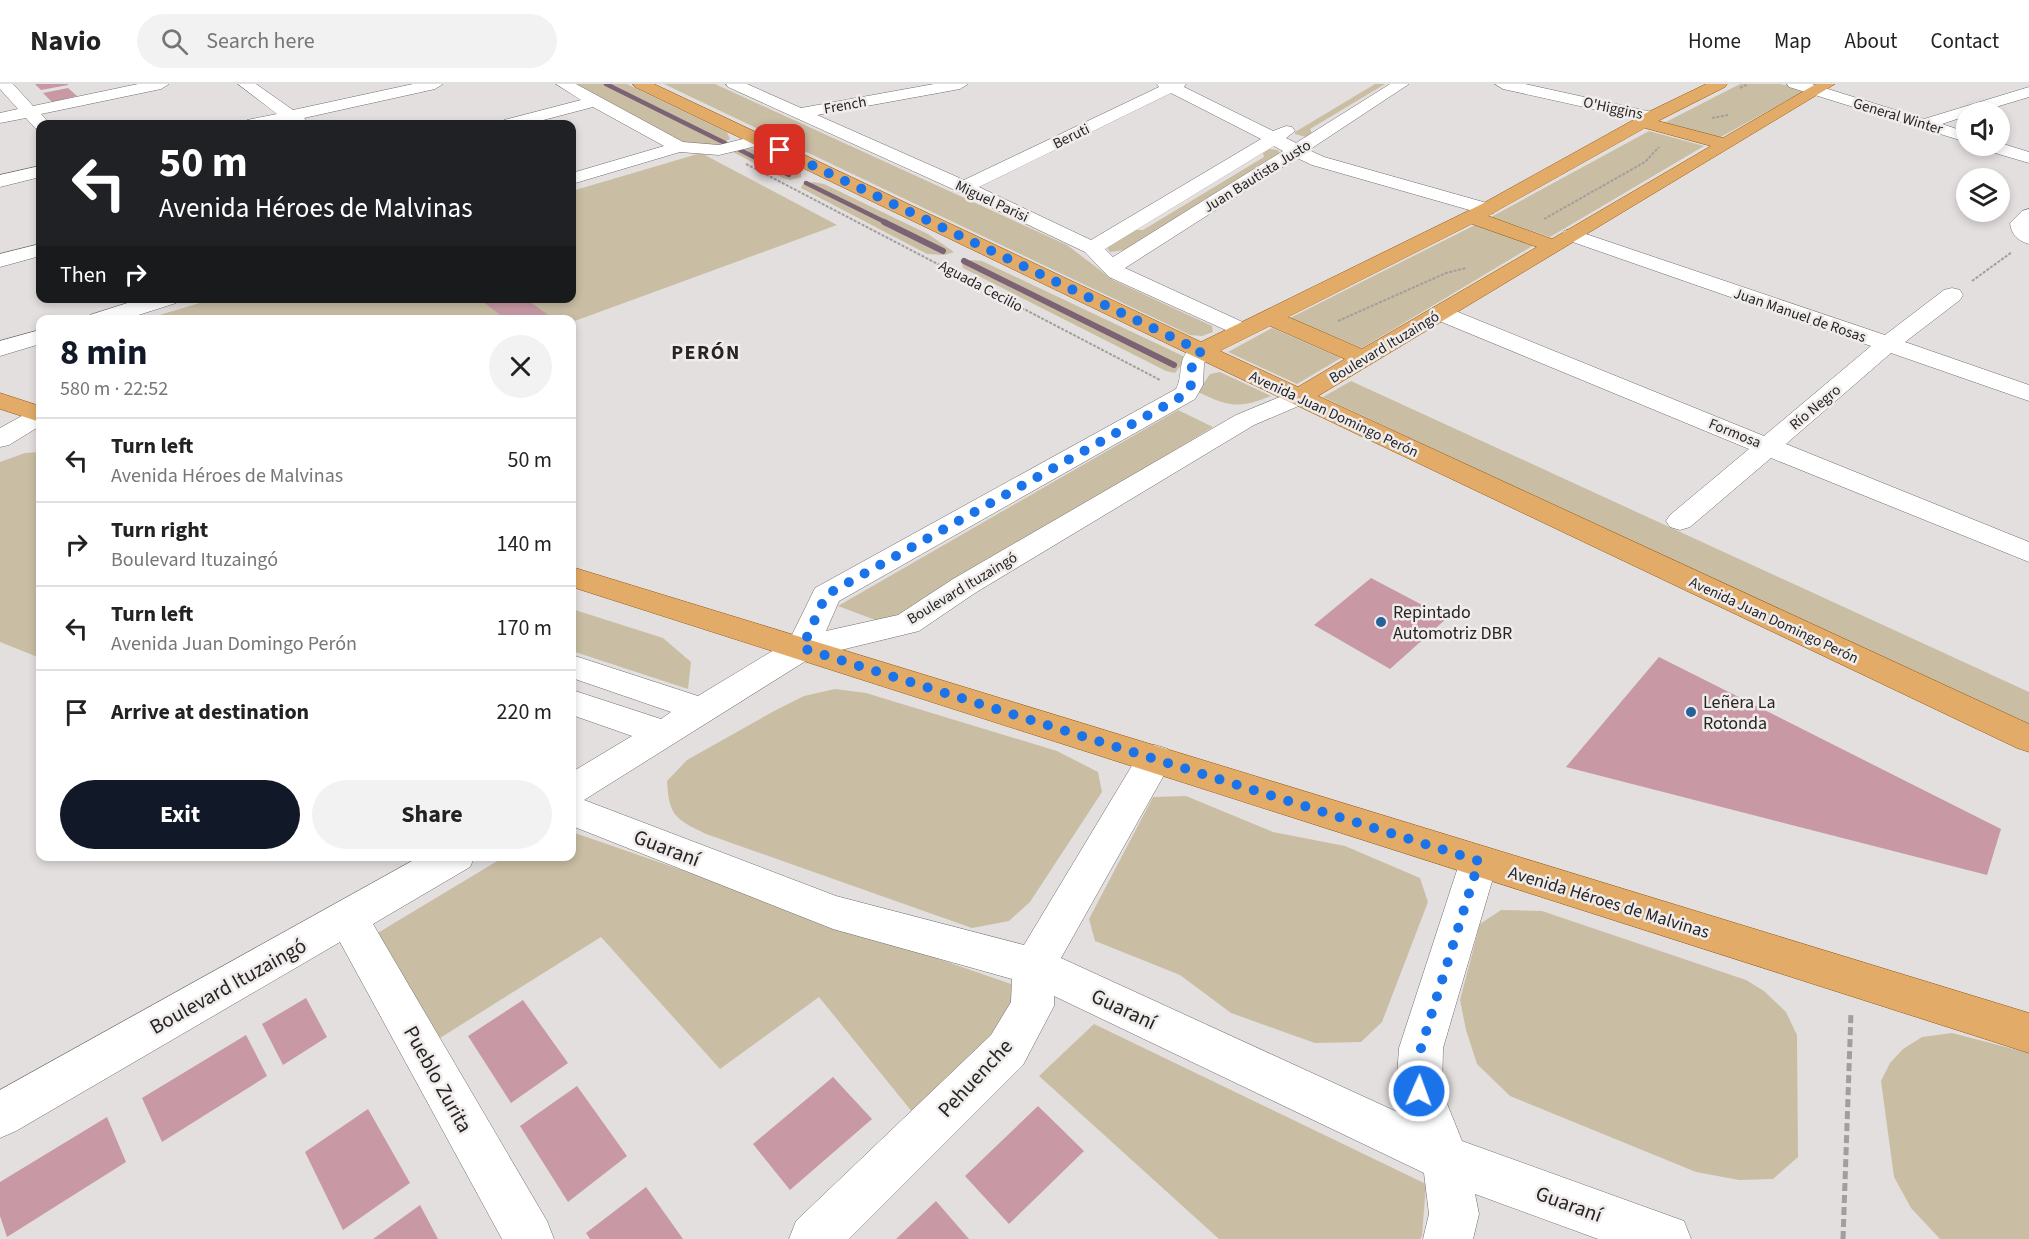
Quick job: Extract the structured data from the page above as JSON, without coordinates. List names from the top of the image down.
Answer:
{
  "streets": {
    "main road": ["Boulevard Ituzaingó", "Avenida Juan Domingo Perón", "Avenida Héroes de Malvinas"],
    "street": [
      "French",
      "O'Higgins",
      "General Winter",
      "Beruti",
      "Juan Bautista Justo",
      "Miguel Parisi",
      "Juan Manuel de Rosas",
      "Río Negro",
      "Formosa",
      "Guaraní",
      "Pehuenche",
      "Pueblo Zurita"
    ],
    "path": ["Aguada Cecilio"]
  },
  "crossings": [
    ["French", "Miguel Parisi"],
    ["General Winter", "Boulevard Ituzaingó"],
    ["Beruti", "Miguel Parisi"],
    ["Juan Bautista Justo", "Miguel Parisi"],
    ["Juan Manuel de Rosas", "Boulevard Ituzaingó"],
    ["Juan Manuel de Rosas", "Río Negro"],
    ["Boulevard Ituzaingó", "Avenida Juan Domingo Perón"],
    ["Boulevard Ituzaingó", "Formosa"],
    ["Boulevard Ituzaingó", "Avenida Héroes de Malvinas"],
    ["Boulevard Ituzaingó", "Pueblo Zurita"],
    ["Río Negro", "Formosa"],
    ["Guaraní", "Pehuenche"],
    ["Avenida Héroes de Malvinas", "Pehuenche"]
  ],
  "districts": ["PERÓN"],
  "places": ["Repintado Automotriz DBR", "Leñera La Rotonda"],
  "page": {
    "header": "Navio",
    "search": "Search here",
    "nav": [
      "Home",
      "Map",
      "About",
      "Contact"
    ],
    "turn": ["50 m", "Avenida Héroes de Malvinas"],
    "then": "Then",
    "heading": ["8 min", "580 m · 22:52"],
    "list": [
      {
        "name": "Turn left",
        "note": "Avenida Héroes de Malvinas",
        "value": "50 m"
      },
      {
        "name": "Turn right",
        "note": "Boulevard Ituzaingó",
        "value": "140 m"
      },
      {
        "name": "Turn left",
        "note": "Avenida Juan Domingo Perón",
        "value": "170 m"
      },
      {
        "name": "Arrive at destination",
        "value": "220 m"
      }
    ],
    "buttons": ["Exit", "Share"]
  }
}
